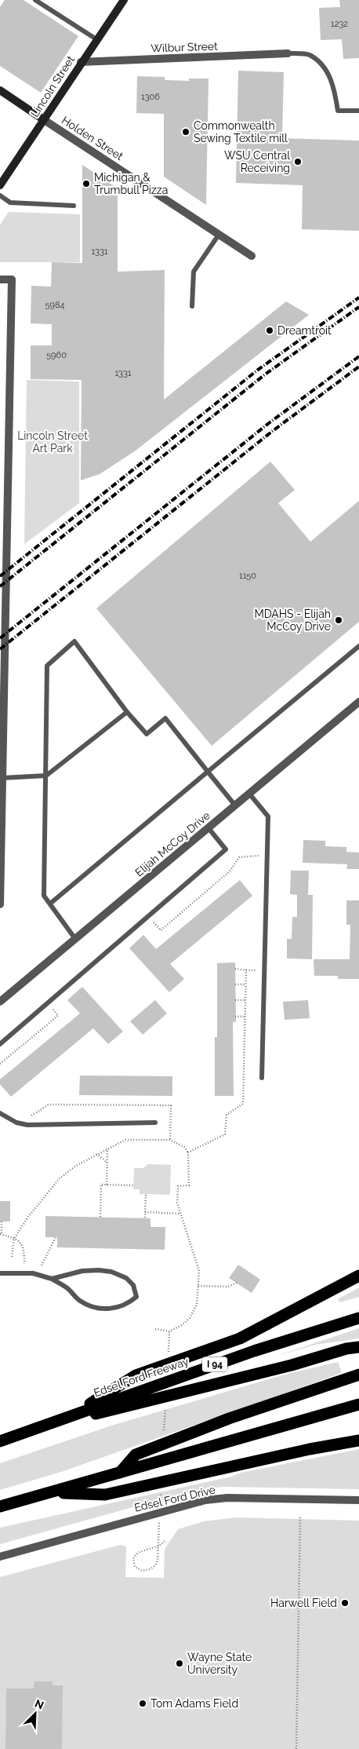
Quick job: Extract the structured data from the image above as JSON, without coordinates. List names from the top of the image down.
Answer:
{
  "streets": {
    "highway": ["I 94", "Edsel Ford Freeway"],
    "street": [
      "Wilbur Street",
      "Lincoln Street",
      "Holden Street",
      "Elijah McCoy Drive",
      "Edsel Ford Drive"
    ]
  },
  "crossings": [
    ["Wilbur Street", "Lincoln Street"],
    ["Lincoln Street", "Holden Street"]
  ],
  "parks": ["Lincoln Street Art Park"],
  "places": [
    "Commonwealth Sewing Textile mill",
    "WSU Central Receiving",
    "Michigan & Trumbull Pizza",
    "Dreamtroit",
    "MDAHS - Elijah McCoy Drive",
    "Harwell Field",
    "Wayne State University",
    "Tom Adams Field"
  ],
  "house_numbers": [
    "1232",
    "1306",
    "1331",
    "5984",
    "5960",
    "1331",
    "1150"
  ],
  "north": "top right"
}
